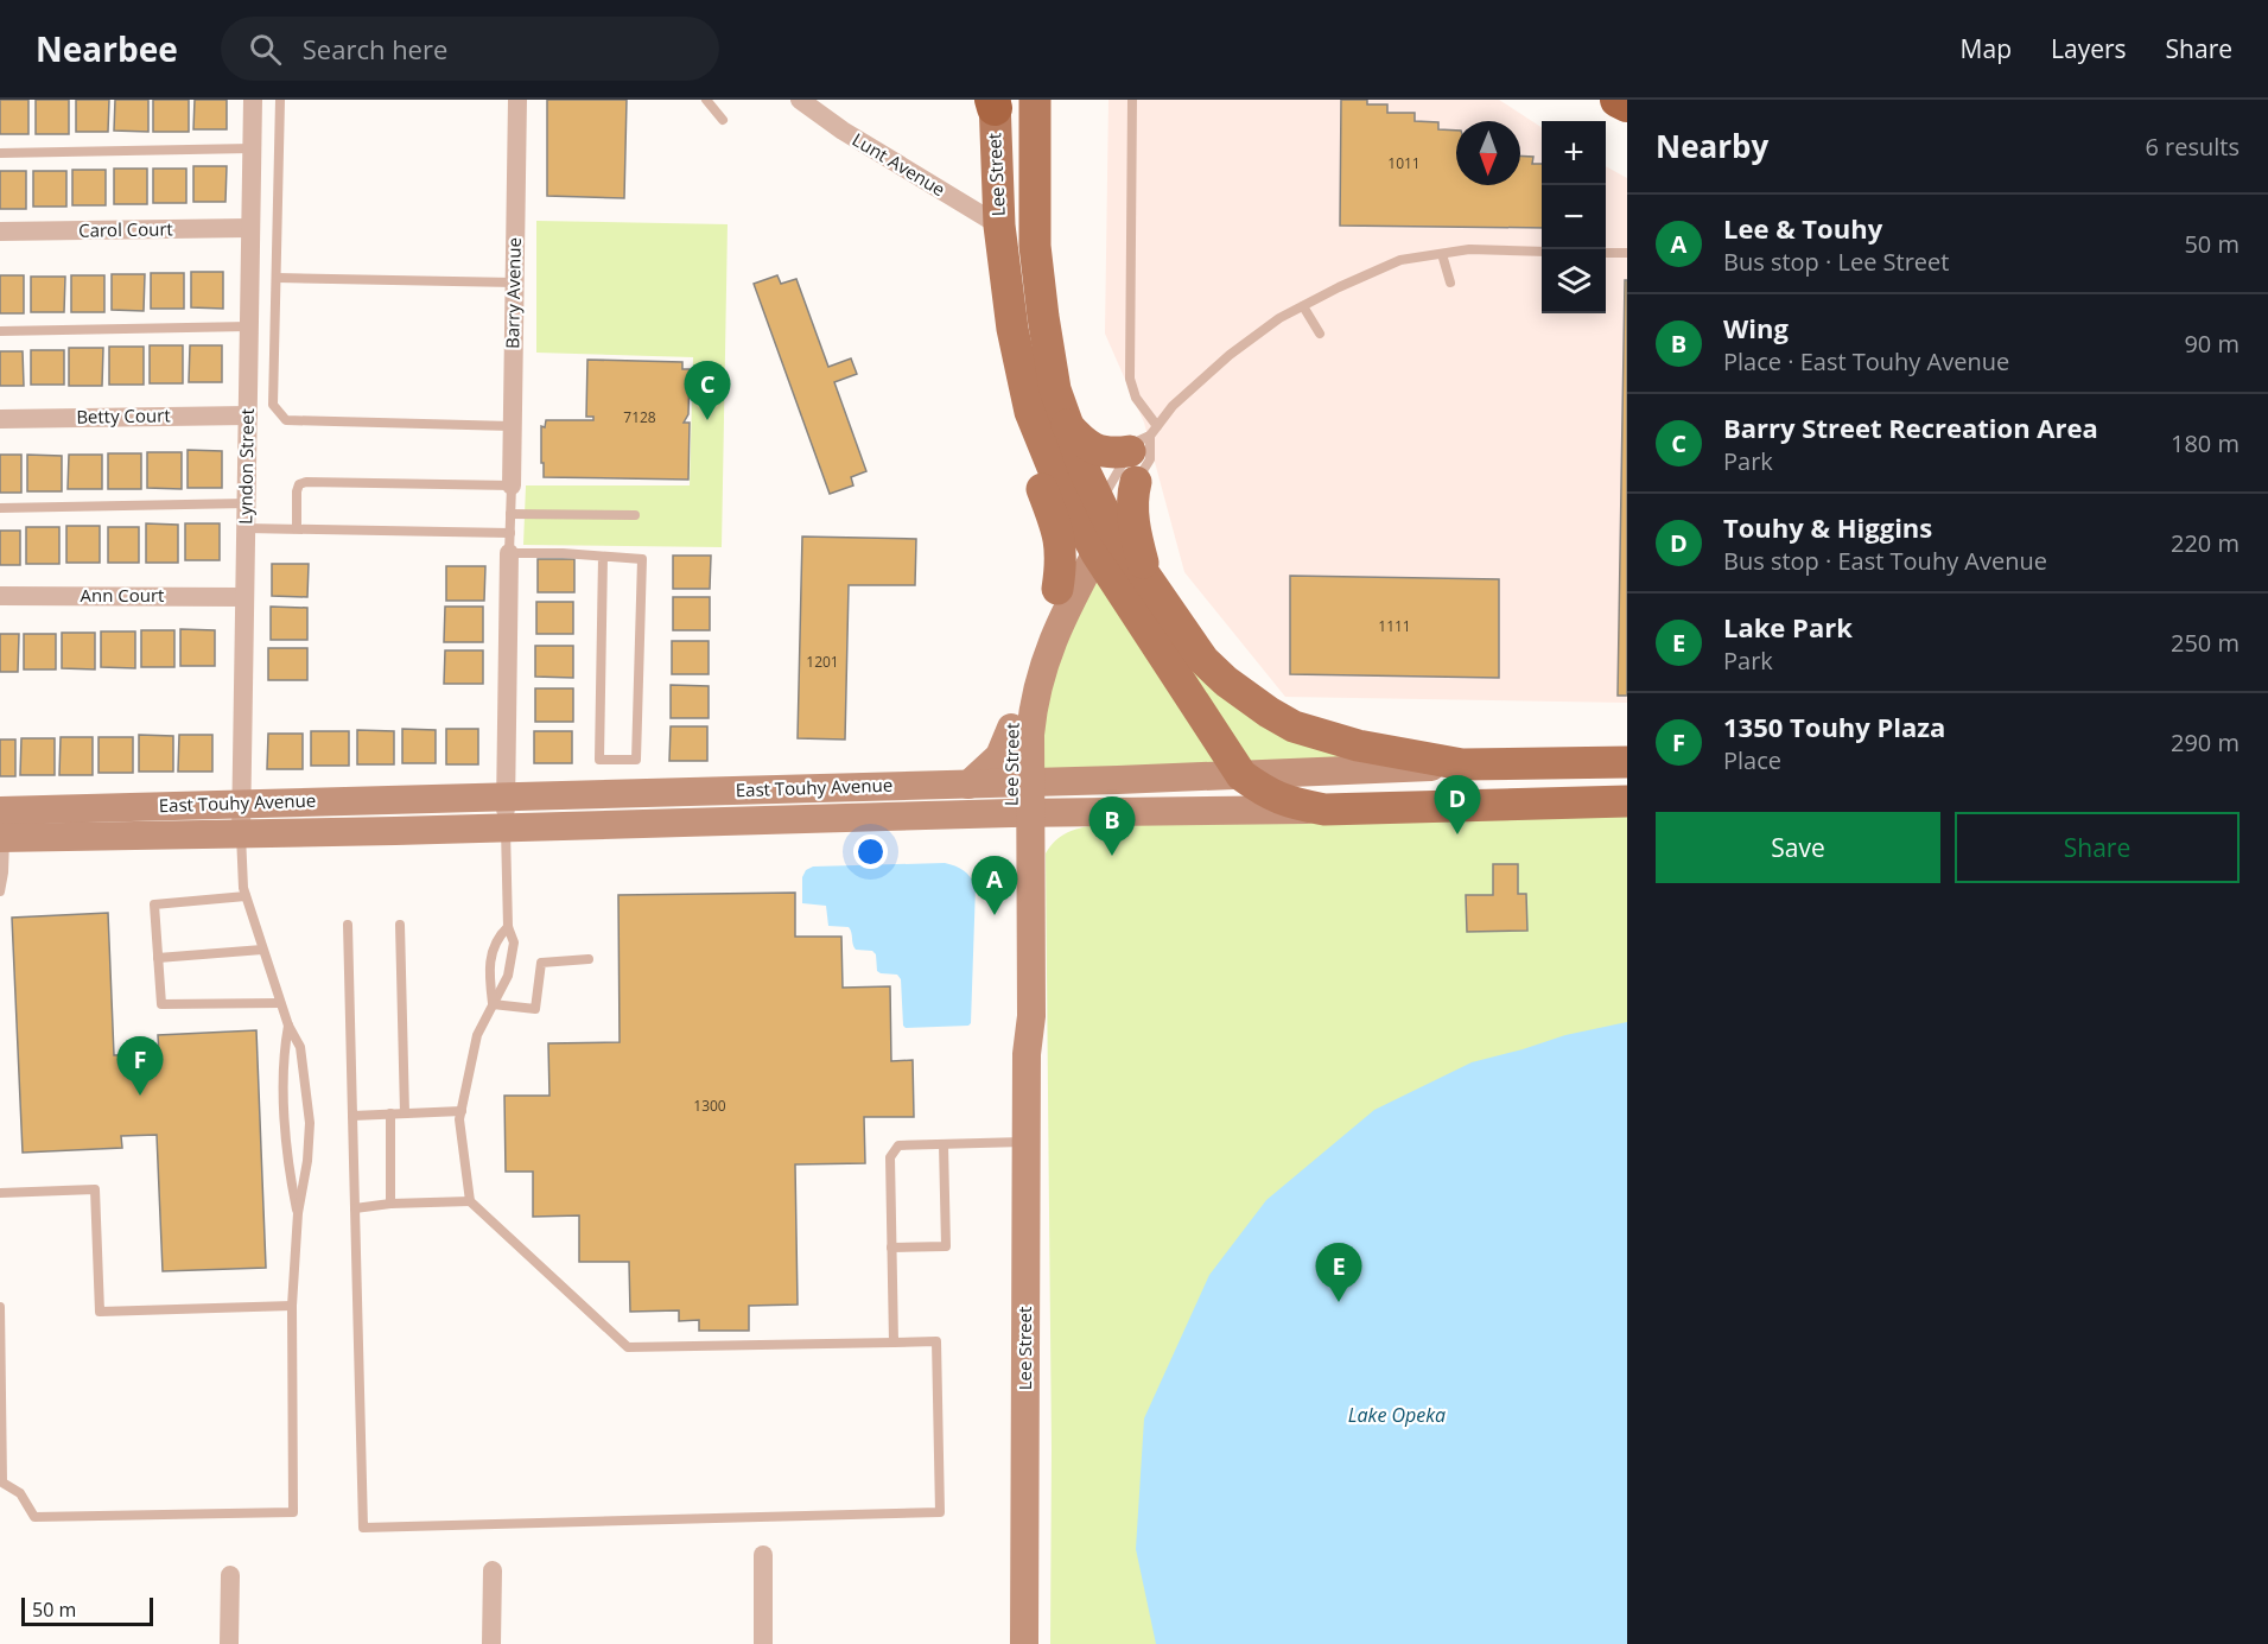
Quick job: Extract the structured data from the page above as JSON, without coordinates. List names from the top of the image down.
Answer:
{
  "streets": {
    "main road": ["Lee Street", "East Touhy Avenue"],
    "street": [
      "Lunt Avenue",
      "Carol Court",
      "Barry Avenue",
      "Betty Court",
      "Lyndon Street",
      "Ann Court"
    ]
  },
  "crossings": [
    ["Lunt Avenue", "Lee Street"],
    ["Lee Street", "East Touhy Avenue"],
    ["Carol Court", "Lyndon Street"],
    ["Betty Court", "Lyndon Street"],
    ["Lyndon Street", "Ann Court"],
    ["Lyndon Street", "East Touhy Avenue"]
  ],
  "water": ["Lake Opeka"],
  "house_numbers": [
    "1011",
    "7128",
    "1111",
    "1201",
    "1300"
  ],
  "scale_bar": "50 m",
  "north": "bottom",
  "page": {
    "header": "Nearbee",
    "search": "Search here",
    "nav": ["Map", "Layers", "Share"],
    "heading": ["Nearby", "6 results"],
    "map_buttons": ["+", "−"],
    "list": [
      {
        "mark": "A",
        "name": "Lee & Touhy",
        "note": "Bus stop · Lee Street",
        "value": "50 m"
      },
      {
        "mark": "B",
        "name": "Wing",
        "note": "Place · East Touhy Avenue",
        "value": "90 m"
      },
      {
        "mark": "C",
        "name": "Barry Street Recreation Area",
        "note": "Park",
        "value": "180 m"
      },
      {
        "mark": "D",
        "name": "Touhy & Higgins",
        "note": "Bus stop · East Touhy Avenue",
        "value": "220 m"
      },
      {
        "mark": "E",
        "name": "Lake Park",
        "note": "Park",
        "value": "250 m"
      },
      {
        "mark": "F",
        "name": "1350 Touhy Plaza",
        "note": "Place",
        "value": "290 m"
      }
    ],
    "pins": [
      "C",
      "D",
      "B",
      "A",
      "F",
      "E"
    ],
    "buttons": ["Save", "Share"],
    "scale": "50 m"
  }
}
